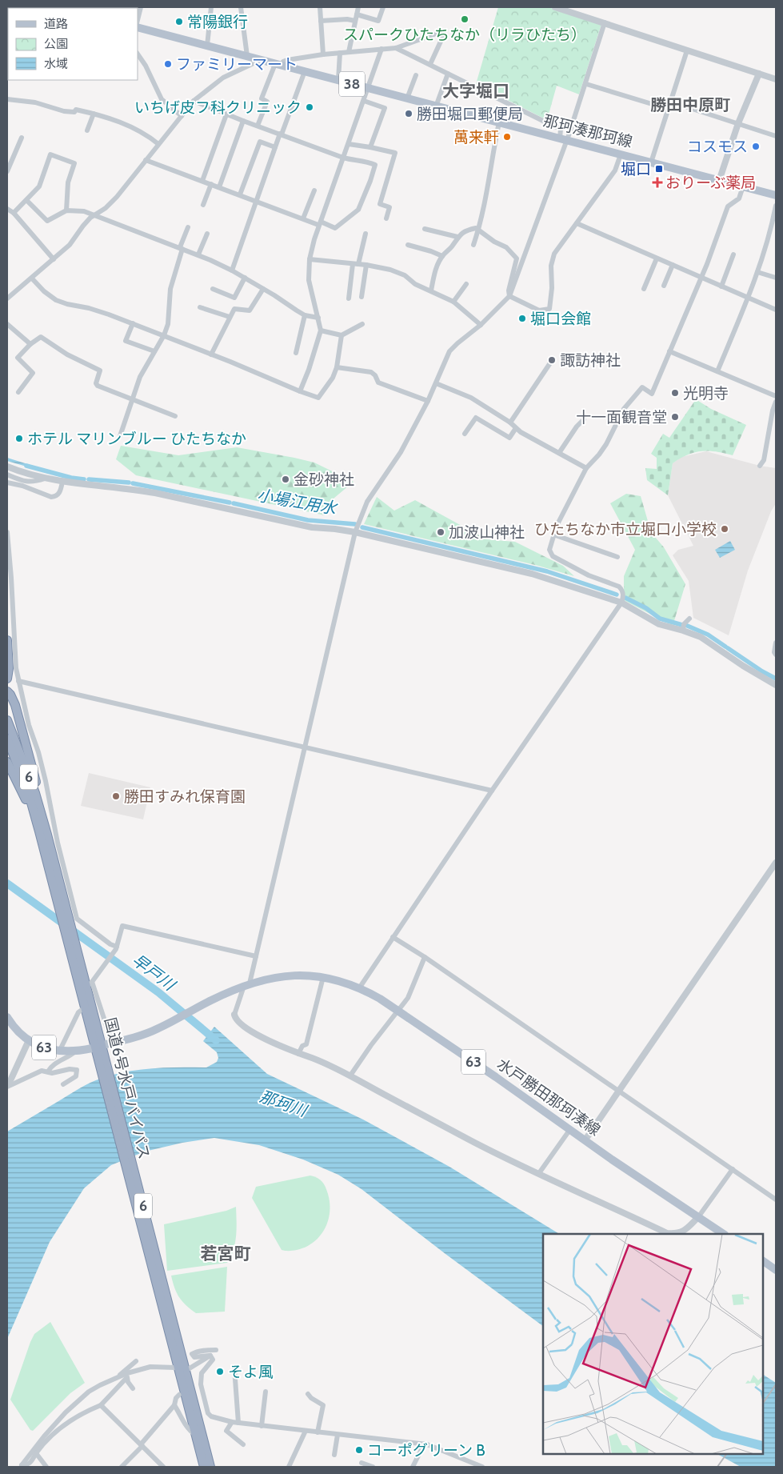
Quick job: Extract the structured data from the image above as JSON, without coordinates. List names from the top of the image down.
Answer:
{
  "streets": {
    "highway": ["6", "国道6号水戸バイパス"],
    "main road": [
      "38",
      "那珂湊那珂線",
      "63",
      "水戸勝田那珂湊線"
    ]
  },
  "districts": ["大字堀口", "勝田中原町", "若宮町"],
  "water": ["小場江用水", "早戸川", "那珂川"],
  "places": {
    "other": [
      "スパークひたちなか（リラひたち）",
      "常陽銀行",
      "ファミリーマート",
      "いちげ皮フ科クリニック",
      "勝田堀口郵便局",
      "萬来軒",
      "コスモス",
      "堀口会館",
      "諏訪神社",
      "光明寺",
      "十一面観音堂",
      "ホテル マリンブルー ひたちなか",
      "金砂神社",
      "ひたちなか市立堀口小学校",
      "加波山神社",
      "勝田すみれ保育園",
      "そよ風",
      "コーポグリーン B"
    ],
    "transit": ["堀口"],
    "health": ["おりーぶ薬局"]
  },
  "legend": ["道路", "公園", "水域"]
}
